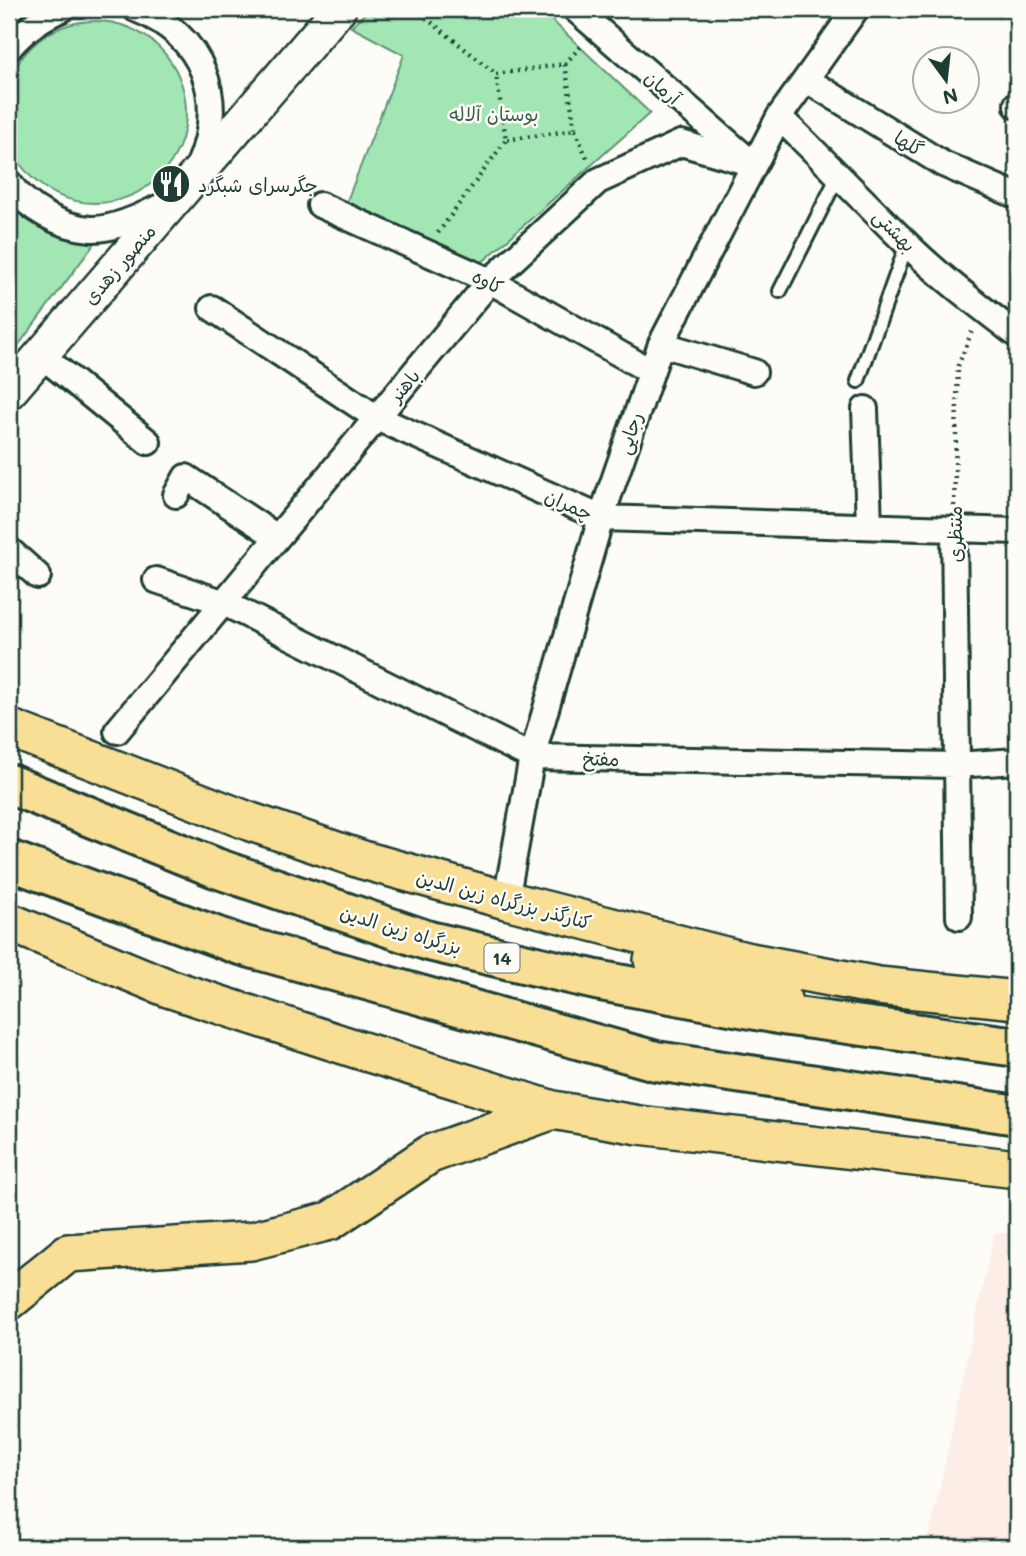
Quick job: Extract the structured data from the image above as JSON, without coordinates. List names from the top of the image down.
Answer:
{
  "streets": {
    "highway": ["بزرگراه زین الدین", "14"],
    "main road": ["منصور زهدی", "کنارگذر بزرگراه زین الدین"],
    "street": [
      "آرمان",
      "گلها",
      "بهشتی",
      "کاوه",
      "باهنر",
      "رجایی",
      "چمران",
      "منتظری",
      "مفتخ"
    ]
  },
  "crossings": [
    ["آرمان", "باهنر"],
    ["آرمان", "رجایی"],
    ["گلها", "رجایی"],
    ["بهشتی", "رجایی"],
    ["بهشتی", "منتظری"],
    ["کاوه", "باهنر"],
    ["کاوه", "رجایی"],
    ["باهنر", "رجایی"],
    ["باهنر", "چمران"],
    ["باهنر", "مفتخ"],
    ["رجایی", "چمران"],
    ["رجایی", "مفتخ"],
    ["رجایی", "کنارگذر بزرگراه زین الدین"],
    ["چمران", "منتظری"],
    ["منتظری", "مفتخ"]
  ],
  "parks": ["بوستان آلاله"],
  "places": {
    "restaurant": ["جگرسرای شبگرد"]
  },
  "north": "bottom"
}
